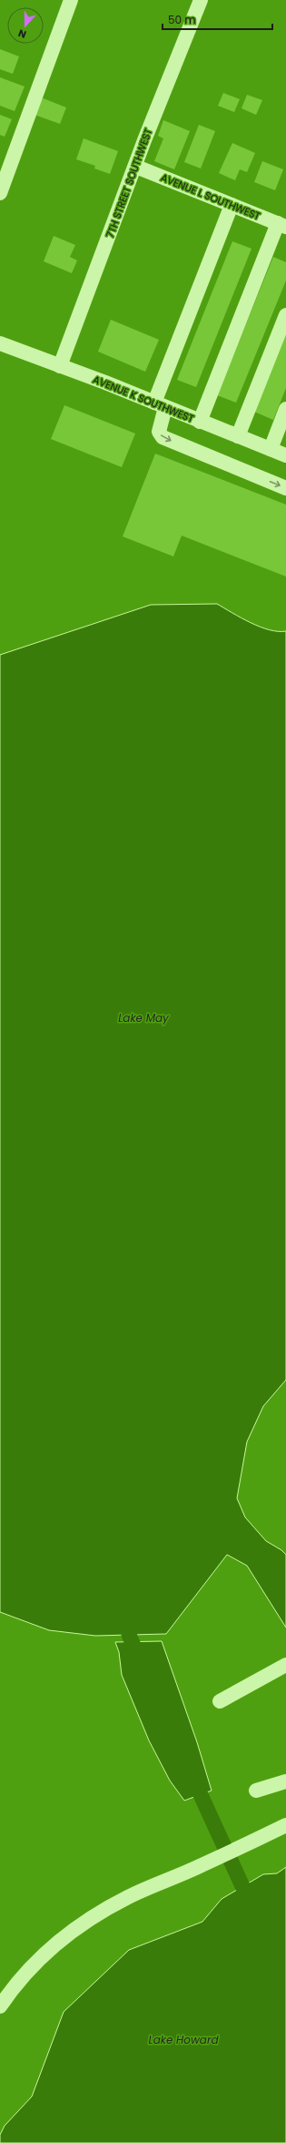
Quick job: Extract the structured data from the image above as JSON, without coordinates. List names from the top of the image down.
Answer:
{
  "streets": {
    "street": ["7TH STREET SOUTHWEST", "AVENUE L SOUTHWEST", "AVENUE K SOUTHWEST"]
  },
  "crossings": [
    ["7TH STREET SOUTHWEST", "AVENUE L SOUTHWEST"],
    ["7TH STREET SOUTHWEST", "AVENUE K SOUTHWEST"]
  ],
  "water": ["Lake May", "Lake Howard"],
  "scale_bar": "50 m",
  "north": "bottom"
}
